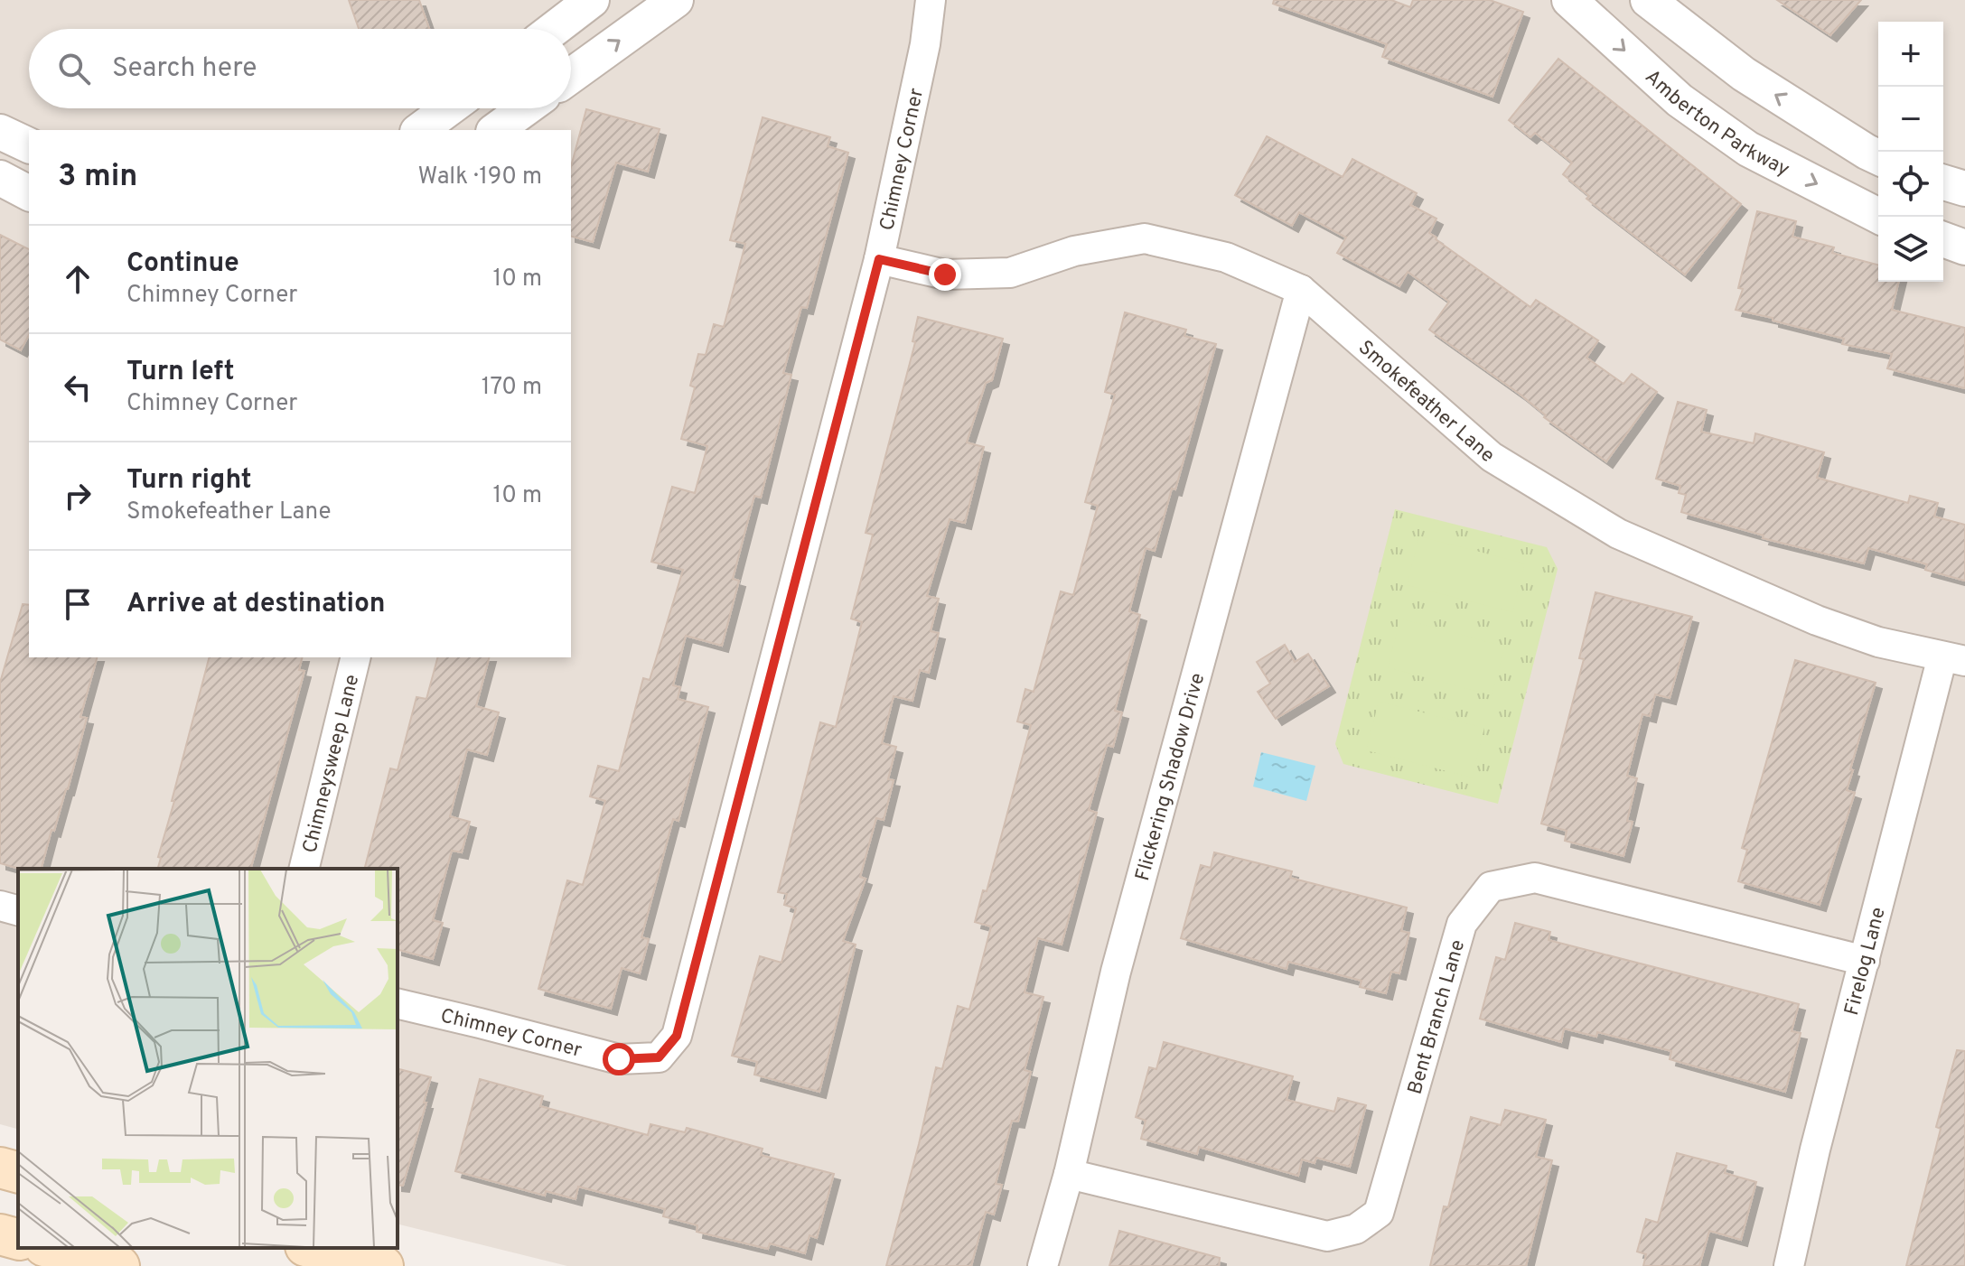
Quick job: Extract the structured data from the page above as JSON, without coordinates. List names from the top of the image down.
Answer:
{
  "streets": {
    "street": [
      "Amberton Parkway",
      "Chimney Corner",
      "Smokefeather Lane",
      "Chimneysweep Lane",
      "Flickering Shadow Drive",
      "Firelog Lane",
      "Bent Branch Lane"
    ]
  },
  "crossings": [
    ["Chimney Corner", "Smokefeather Lane"],
    ["Smokefeather Lane", "Flickering Shadow Drive"],
    ["Smokefeather Lane", "Firelog Lane"],
    ["Flickering Shadow Drive", "Bent Branch Lane"],
    ["Firelog Lane", "Bent Branch Lane"]
  ],
  "page": {
    "map_buttons": ["+", "−"],
    "search": "Search here",
    "heading": ["3 min", "Walk · 190 m"],
    "list": [
      ["Continue", "Chimney Corner", "10 m"],
      ["Turn left", "Chimney Corner", "170 m"],
      ["Turn right", "Smokefeather Lane", "10 m"],
      "Arrive at destination"
    ]
  }
}
